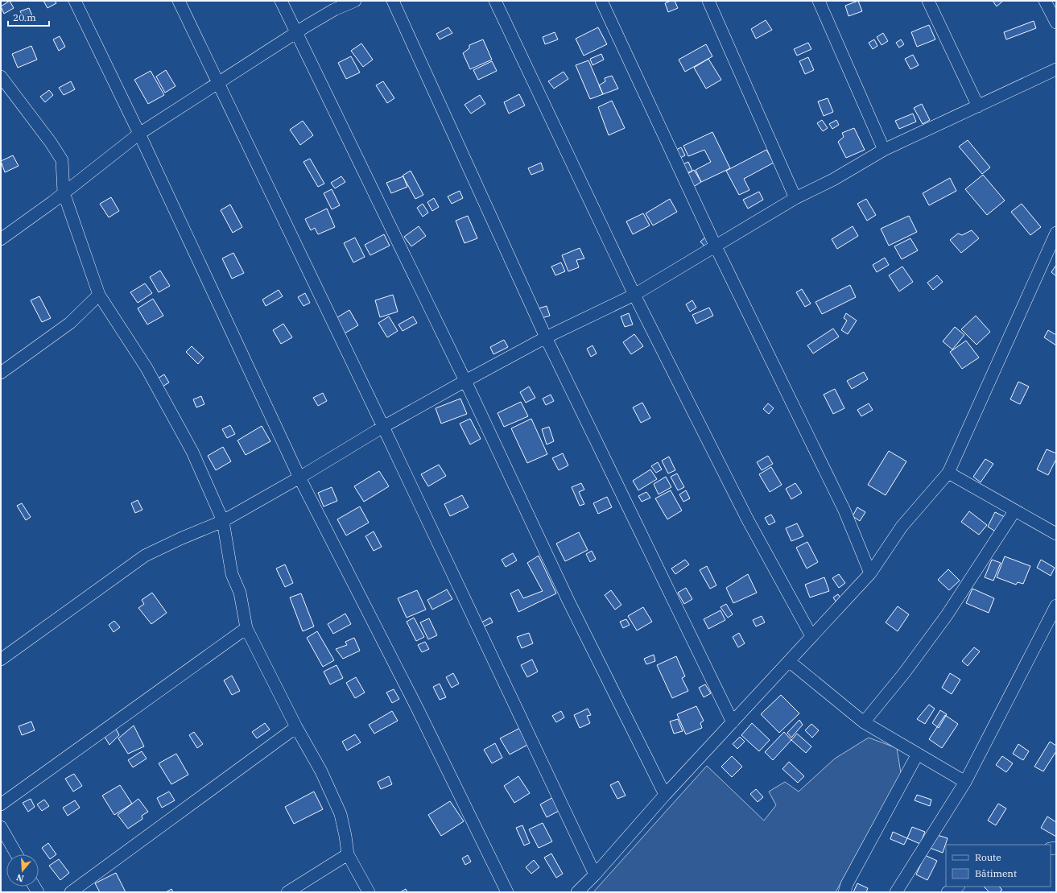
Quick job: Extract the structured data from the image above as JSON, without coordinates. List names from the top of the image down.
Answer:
{
  "legend": ["Route", "Bâtiment"],
  "scale_bar": "20 m",
  "north": "bottom"
}
